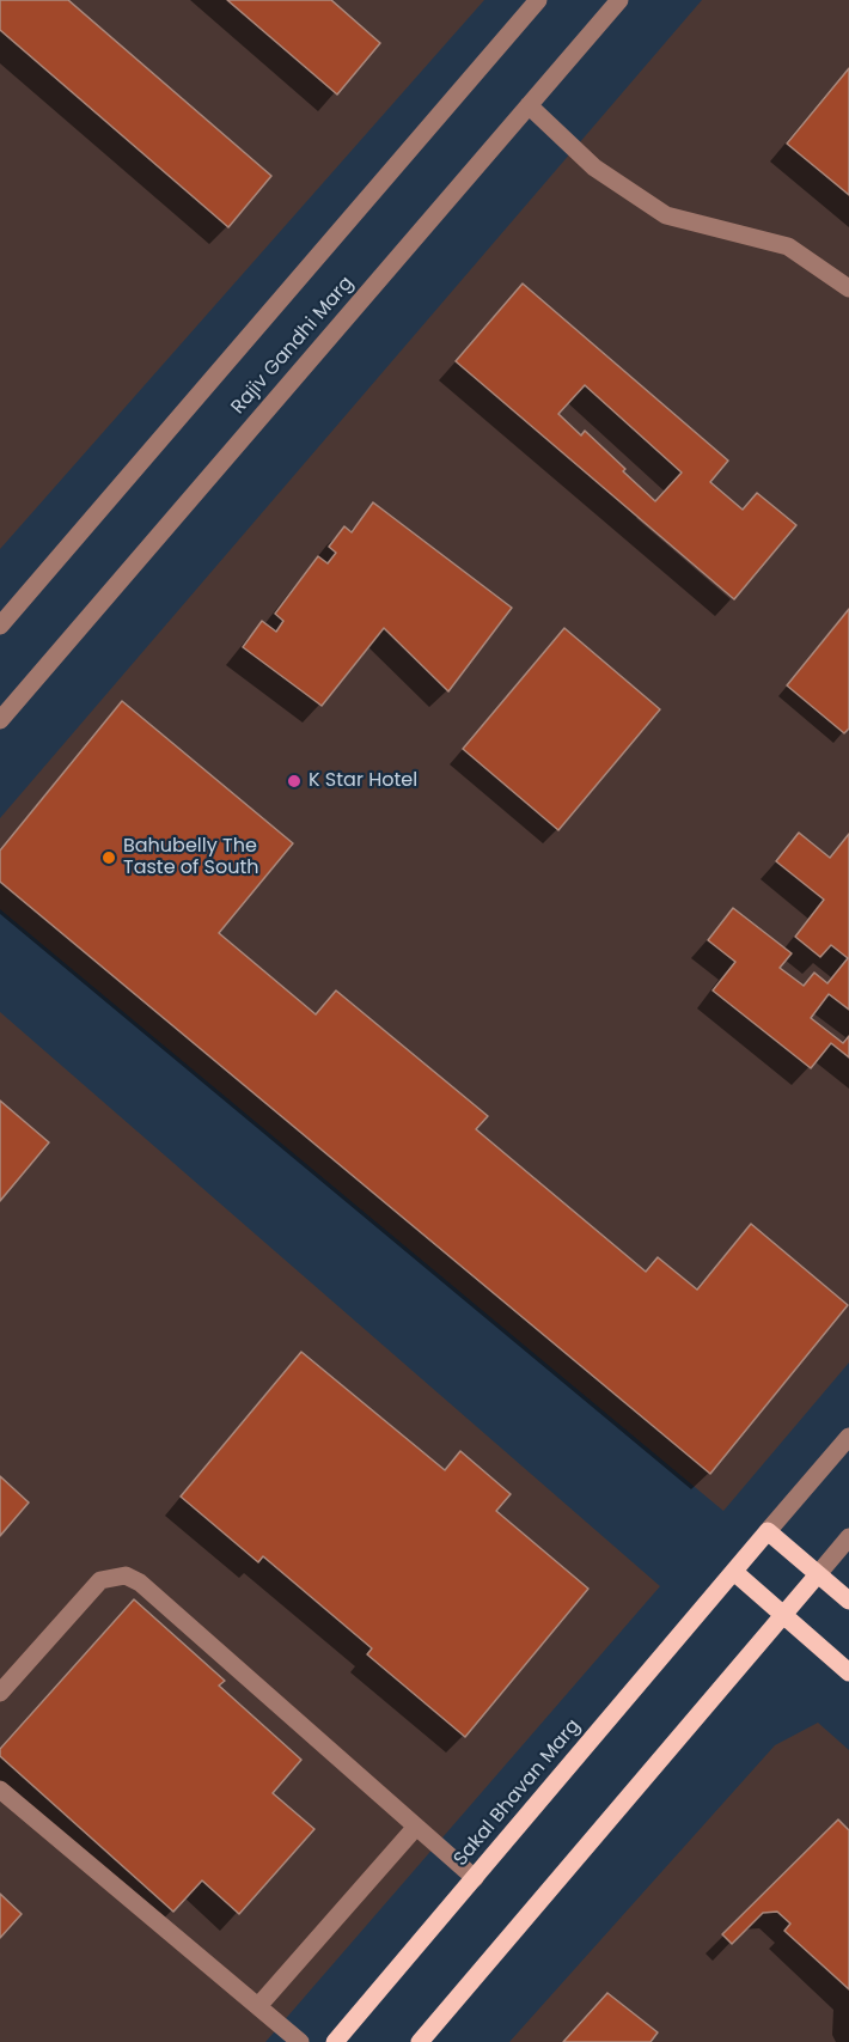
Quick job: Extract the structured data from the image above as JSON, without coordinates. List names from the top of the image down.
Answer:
{
  "streets": {
    "main road": ["Sakal Bhavan Marg"],
    "street": ["Rajiv Gandhi Marg"]
  },
  "places": ["K Star Hotel", "Bahubelly The Taste of South"]
}
